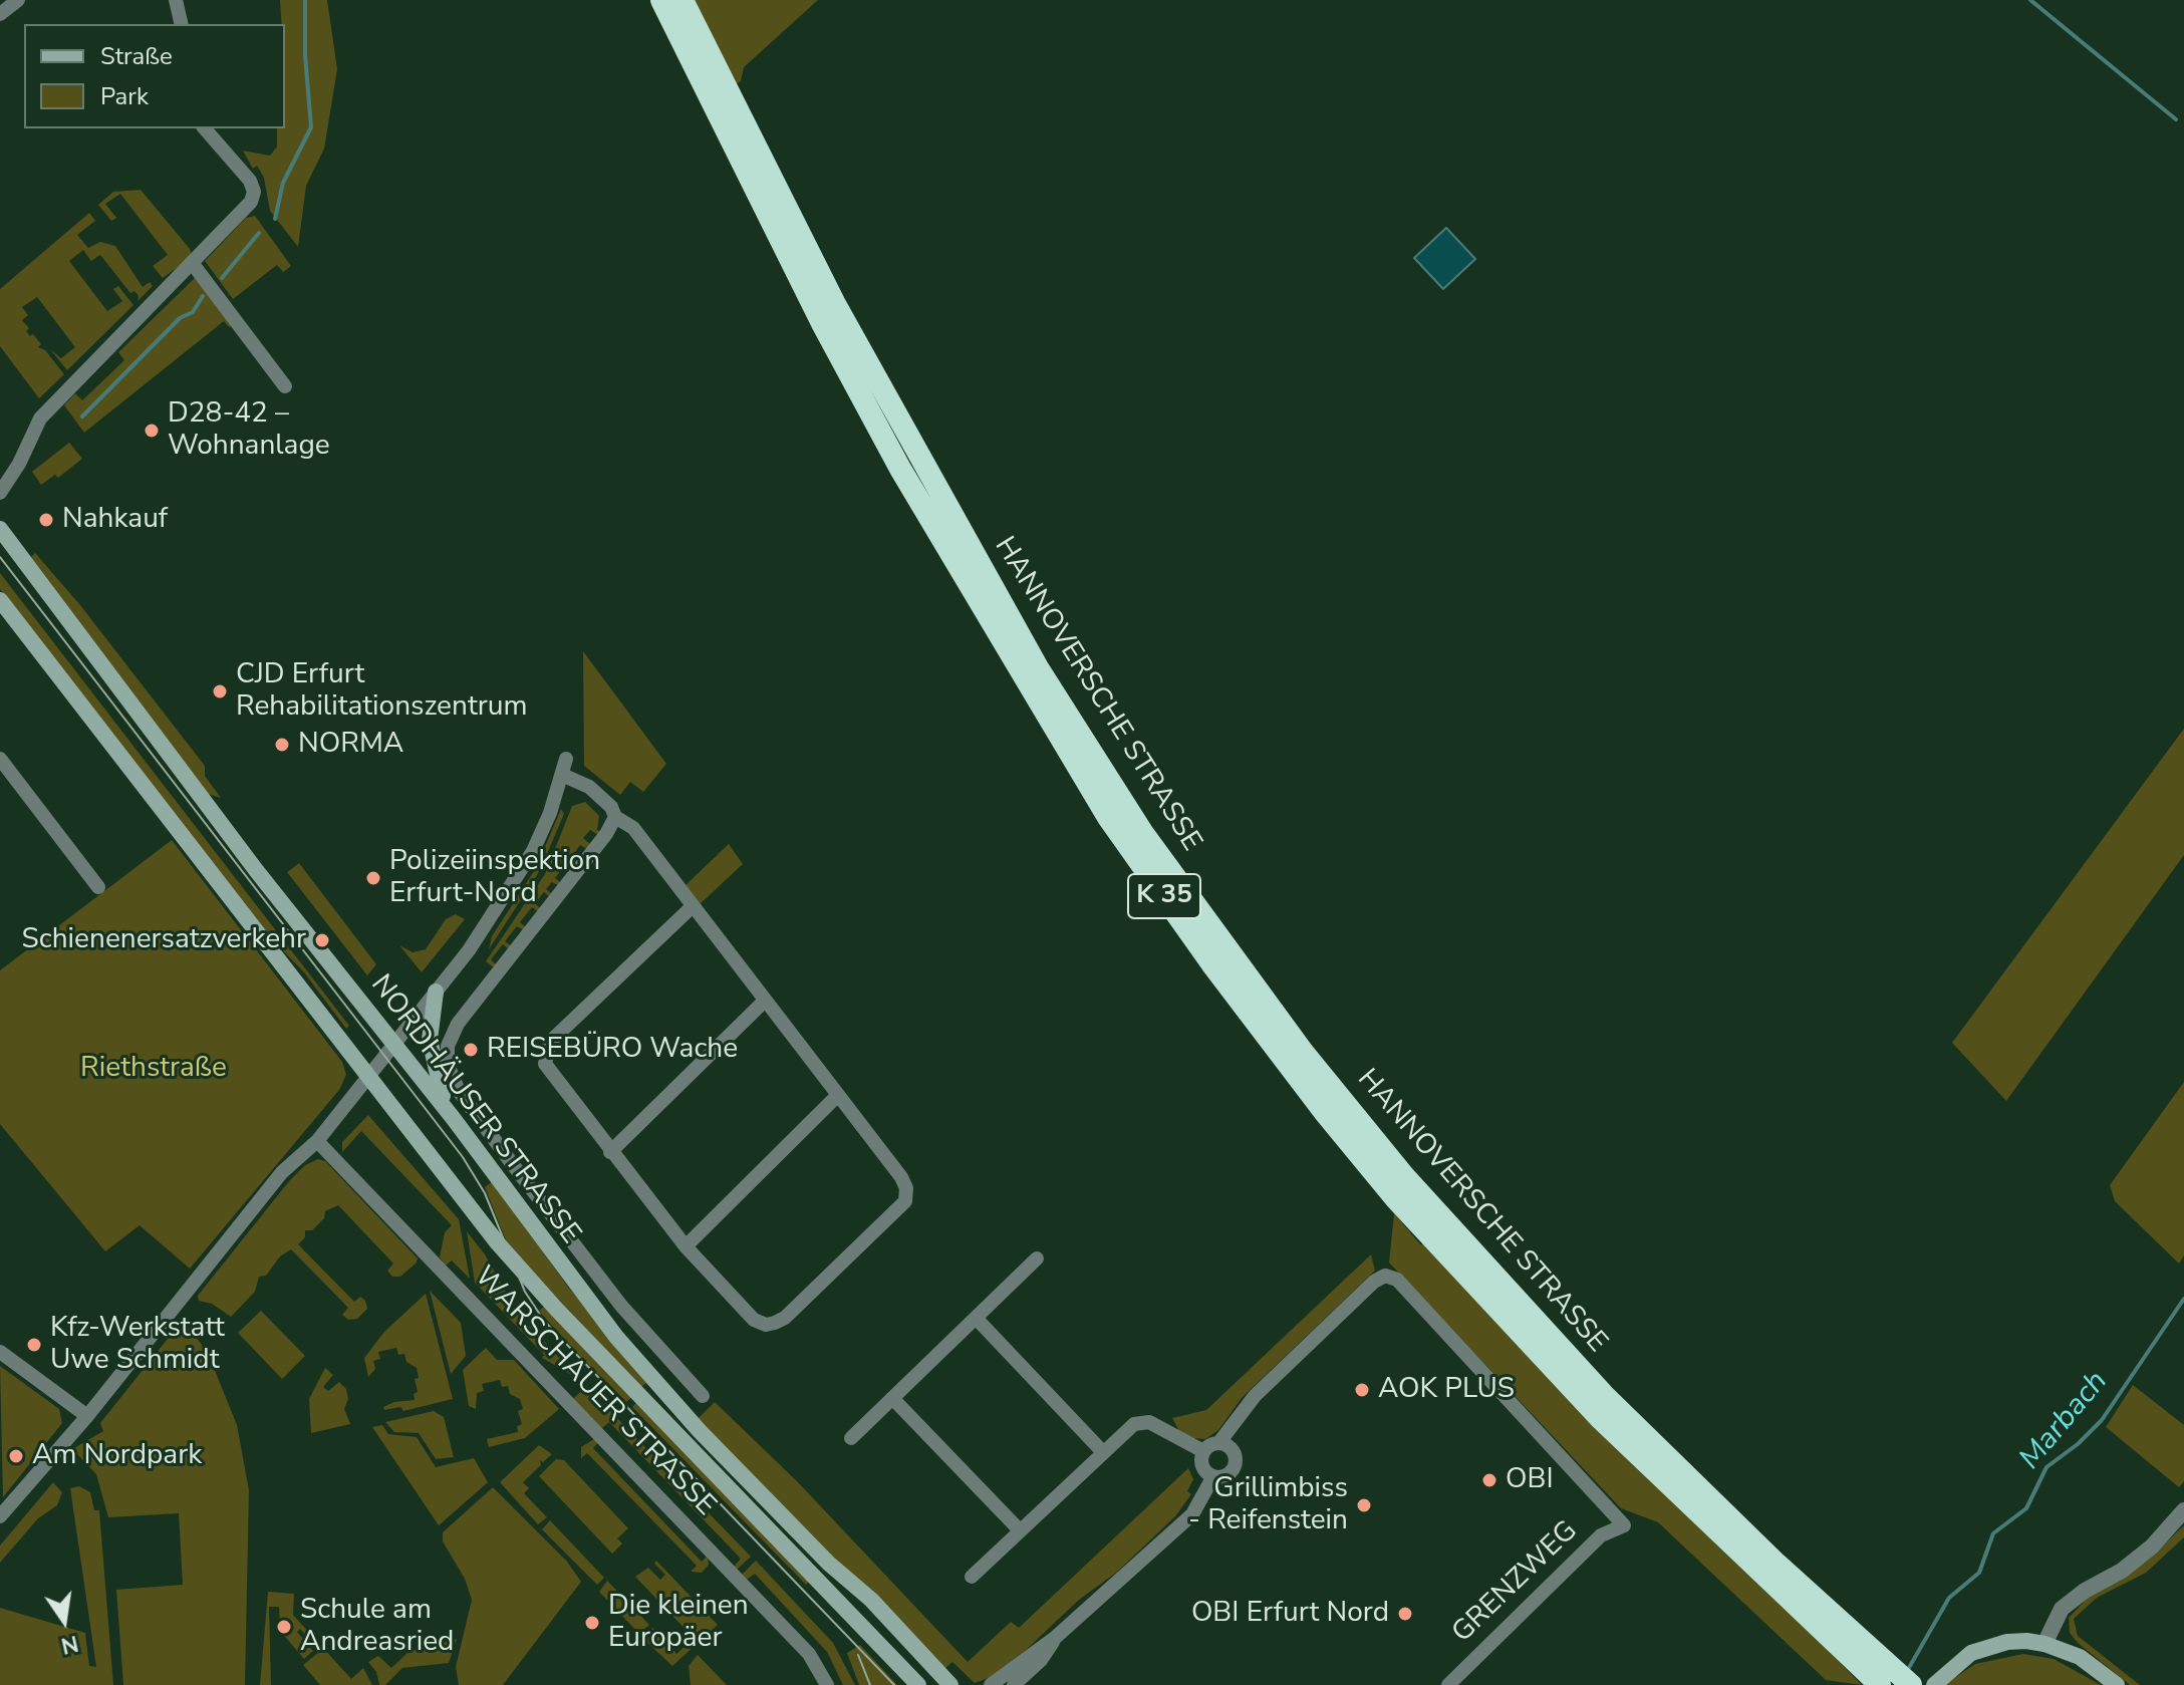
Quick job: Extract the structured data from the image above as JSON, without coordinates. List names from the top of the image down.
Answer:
{
  "streets": {
    "highway": ["HANNOVERSCHE STRASSE", "K 35"],
    "main road": ["NORDHÄUSER STRASSE"],
    "street": ["WARSCHAUER STRASSE", "GRENZWEG"]
  },
  "water": ["Marbach"],
  "parks": ["Riethstraße"],
  "places": [
    "D28-42 – Wohnanlage",
    "Nahkauf",
    "CJD Erfurt Rehabilitationszentrum",
    "NORMA",
    "Polizeiinspektion Erfurt-Nord",
    "Schienenersatzverkehr",
    "REISEBÜRO Wache",
    "Kfz-Werkstatt Uwe Schmidt",
    "AOK PLUS",
    "Am Nordpark",
    "OBI",
    "Grillimbiss - Reifenstein",
    "OBI Erfurt Nord",
    "Die kleinen Europäer",
    "Schule am Andreasried"
  ],
  "legend": ["Straße", "Park"],
  "north": "bottom"
}
